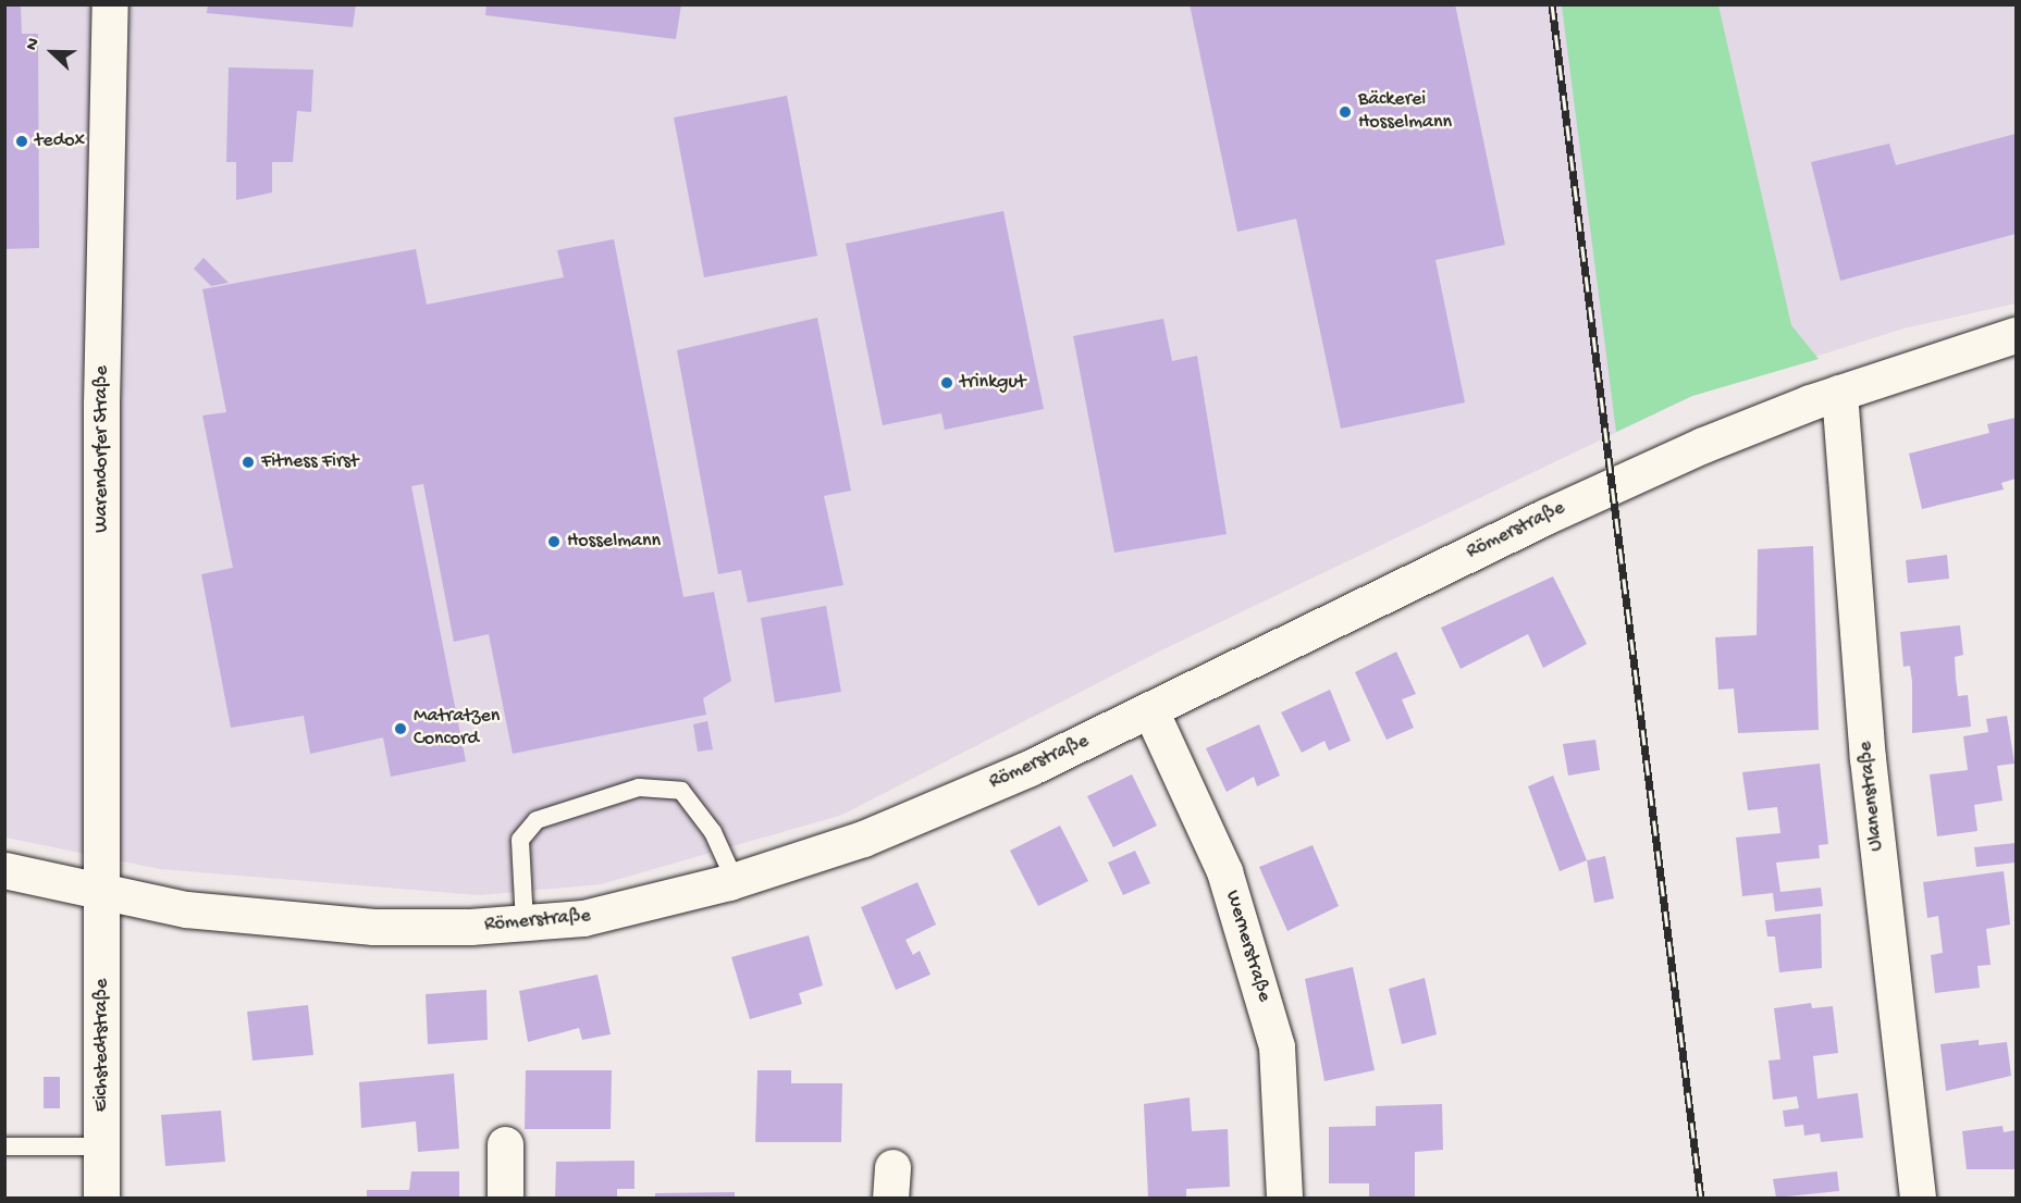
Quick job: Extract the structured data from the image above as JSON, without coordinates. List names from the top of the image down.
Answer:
{
  "streets": {
    "street": [
      "Warendorfer Straße",
      "Römerstraße",
      "Ulanenstraße",
      "Wernerstraße",
      "Eichstedtstraße"
    ]
  },
  "crossings": [
    ["Warendorfer Straße", "Römerstraße"],
    ["Warendorfer Straße", "Eichstedtstraße"],
    ["Römerstraße", "Ulanenstraße"],
    ["Römerstraße", "Wernerstraße"],
    ["Römerstraße", "Eichstedtstraße"]
  ],
  "places": [
    "Bäckerei Hosselmann",
    "tedox",
    "trinkgut",
    "Fitness First",
    "Hosselmann",
    "Matratzen Concord"
  ],
  "north": "left"
}
